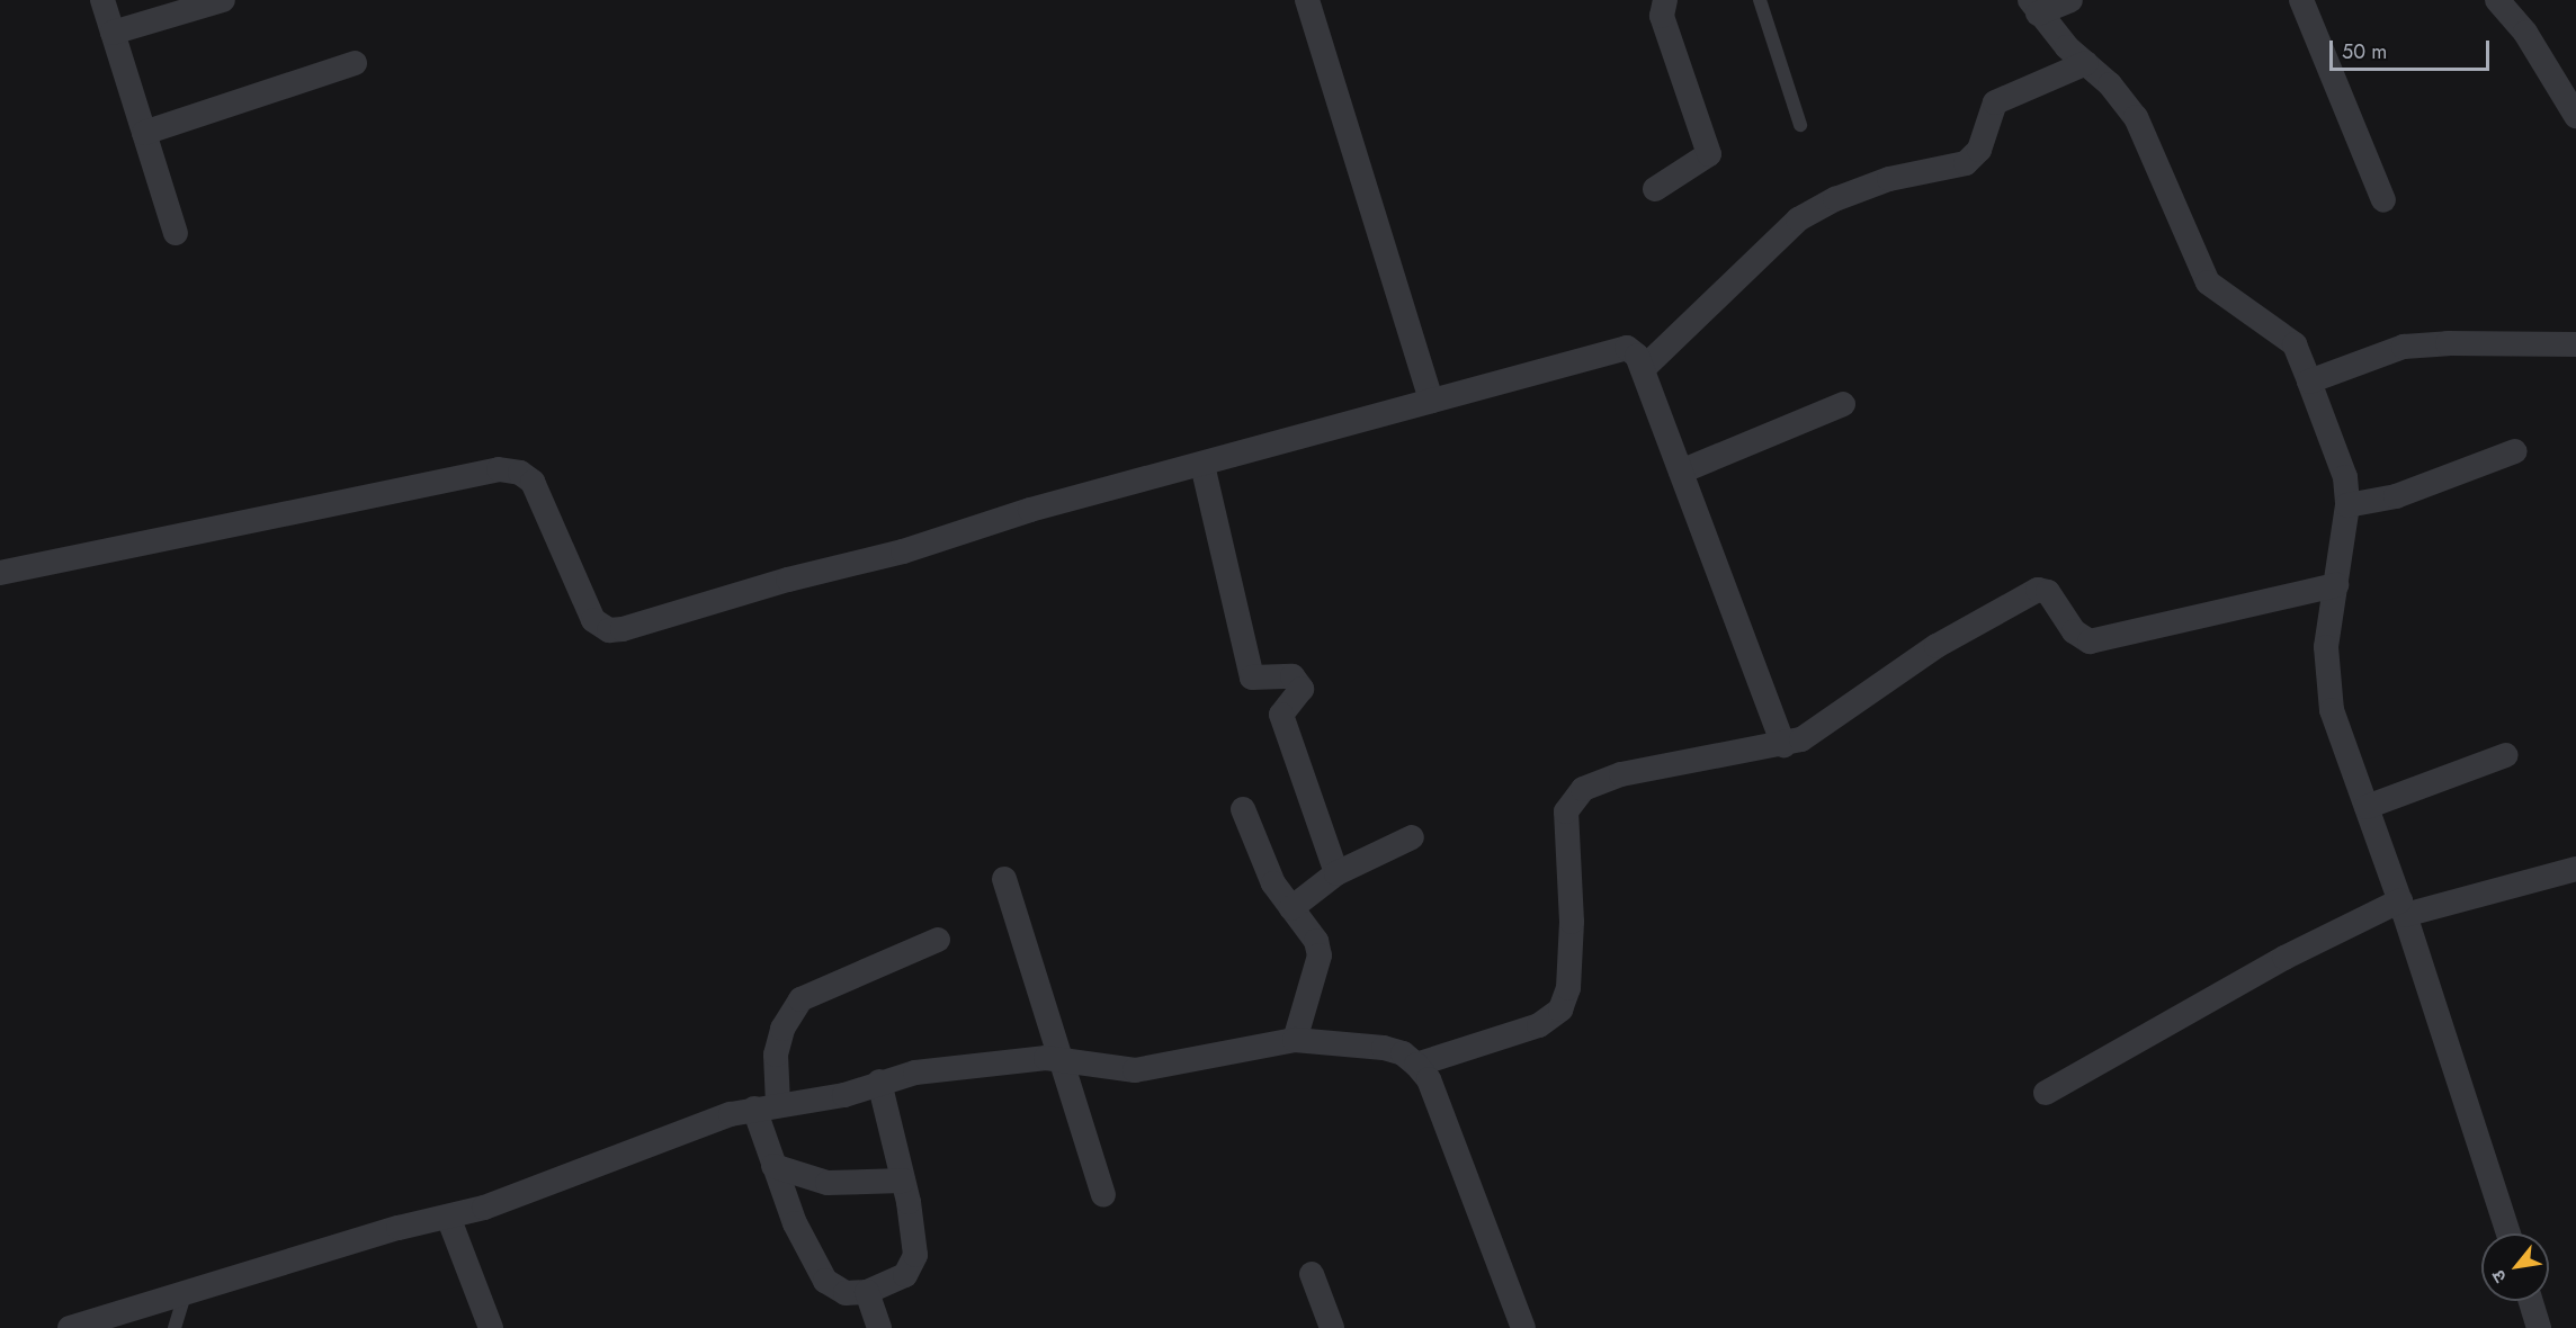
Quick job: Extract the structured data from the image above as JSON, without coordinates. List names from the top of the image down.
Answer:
{
  "scale_bar": "50 m",
  "north": "bottom left"
}
